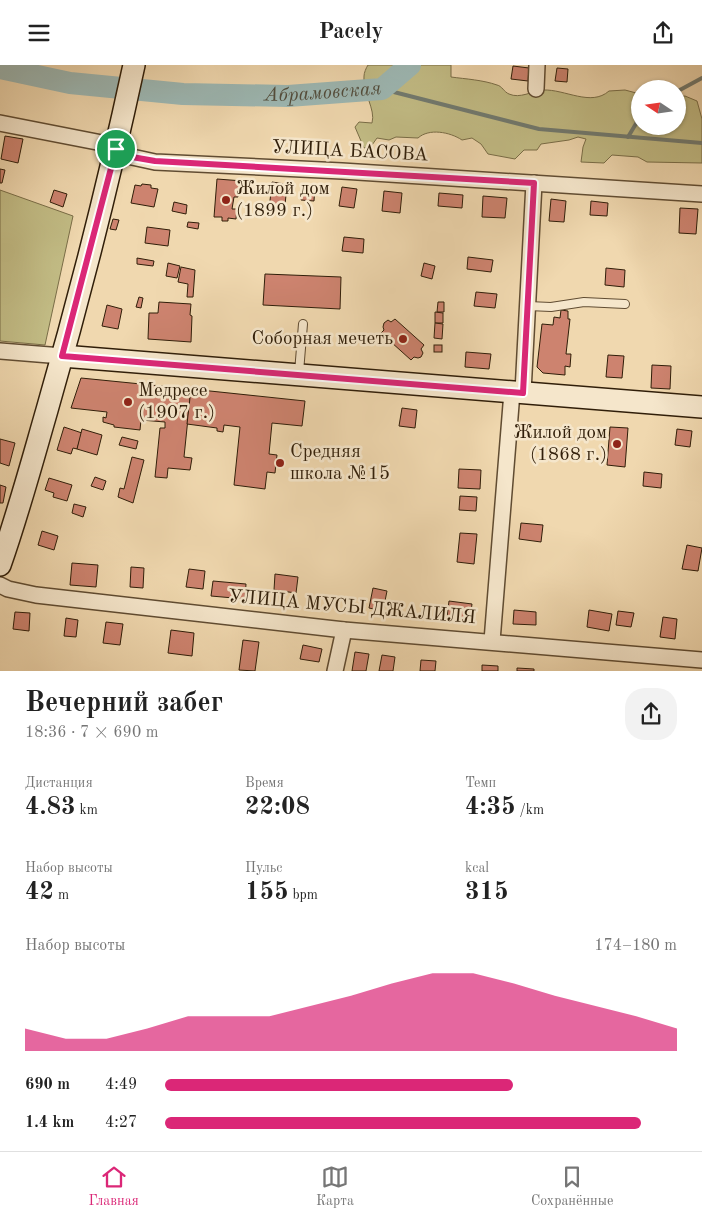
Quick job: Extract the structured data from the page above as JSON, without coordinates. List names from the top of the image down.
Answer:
{
  "streets": {
    "street": ["УЛИЦА БАСОВА", "УЛИЦА МУСЫ ДЖАЛИЛЯ"]
  },
  "water": ["Абрамовская"],
  "places": [
    "Жилой дом (1899 г.)",
    "Соборная мечеть",
    "Медресе (1907 г.)",
    "Жилой дом (1868 г.)",
    "Средняя школа №15"
  ],
  "north": "left",
  "page": {
    "header": "Pacely",
    "heading": ["Вечерний забег", "18:36 · 7 × 690 m"],
    "stats": [
      ["Дистанция", "4.83 km"],
      ["Время", "22:08"],
      ["Темп", "4:35 /km"],
      ["Набор высоты", "42 m"],
      ["Пульс", "155 bpm"],
      ["kcal", "315"]
    ],
    "chart": ["Набор высоты", "174–180 m"],
    "list": [
      {
        "name": "690 m",
        "note": "4:49"
      },
      {
        "name": "1.4 km",
        "note": "4:27"
      }
    ],
    "tabs": ["Главная", "Карта", "Сохранённые"]
  }
}
